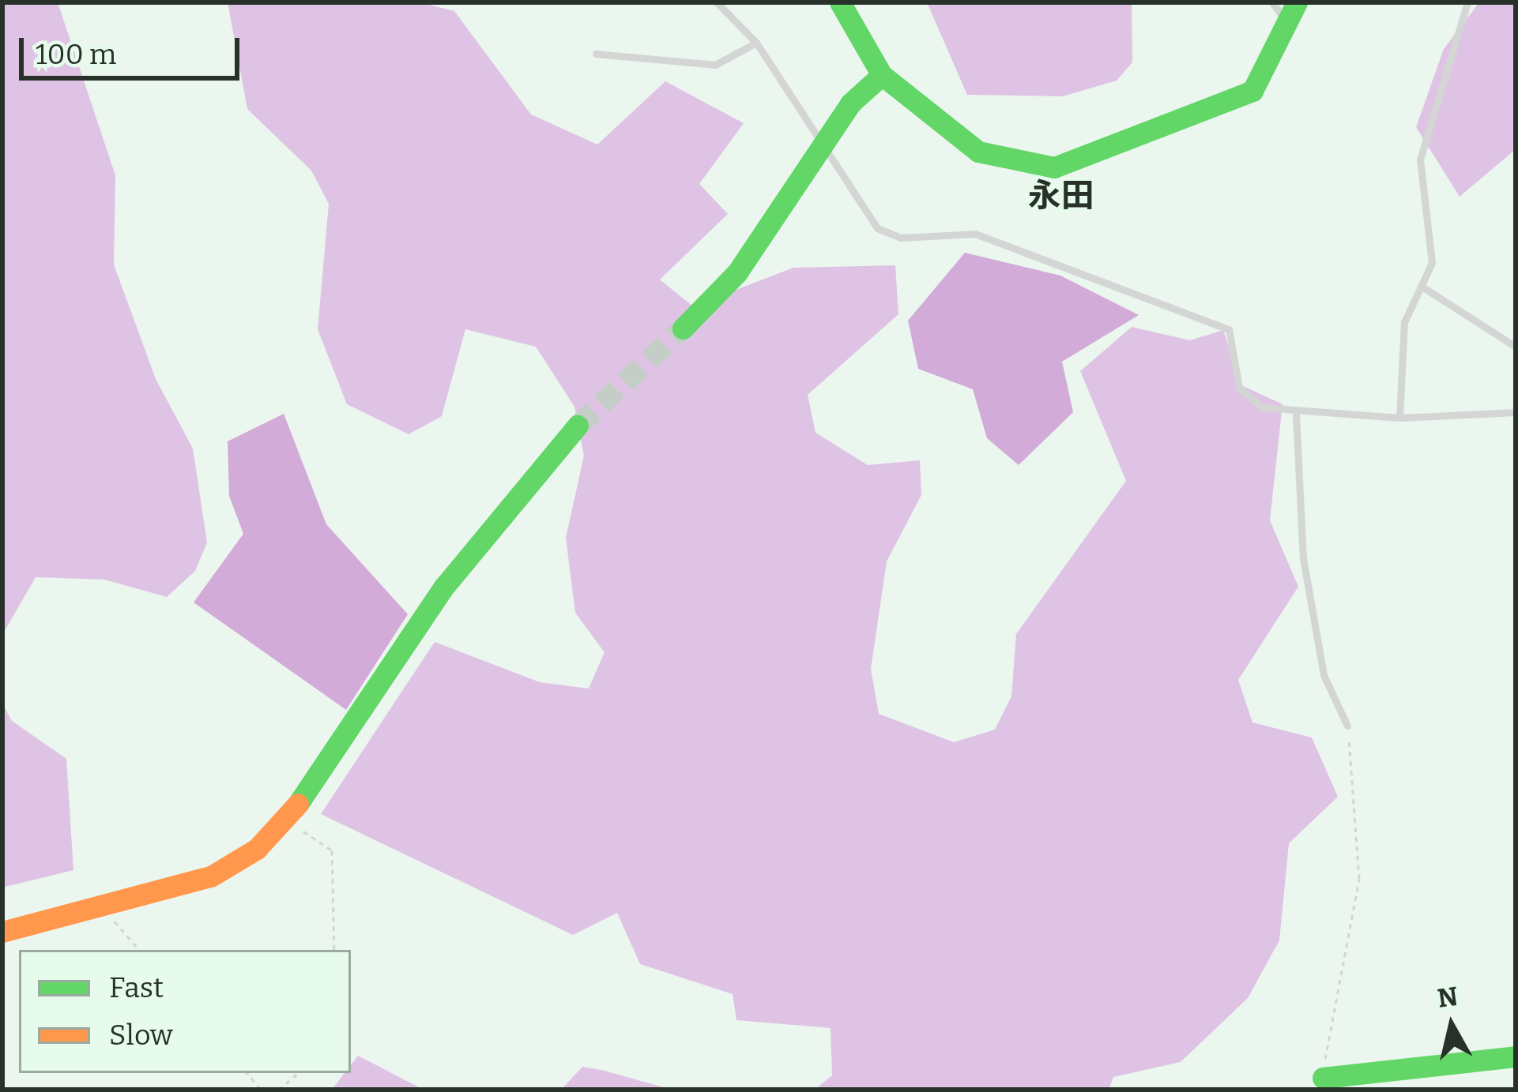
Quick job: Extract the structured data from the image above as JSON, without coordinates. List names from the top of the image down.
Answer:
{
  "districts": ["永田"],
  "legend": ["Fast", "Slow"],
  "scale_bar": "100 m",
  "north": "top"
}
